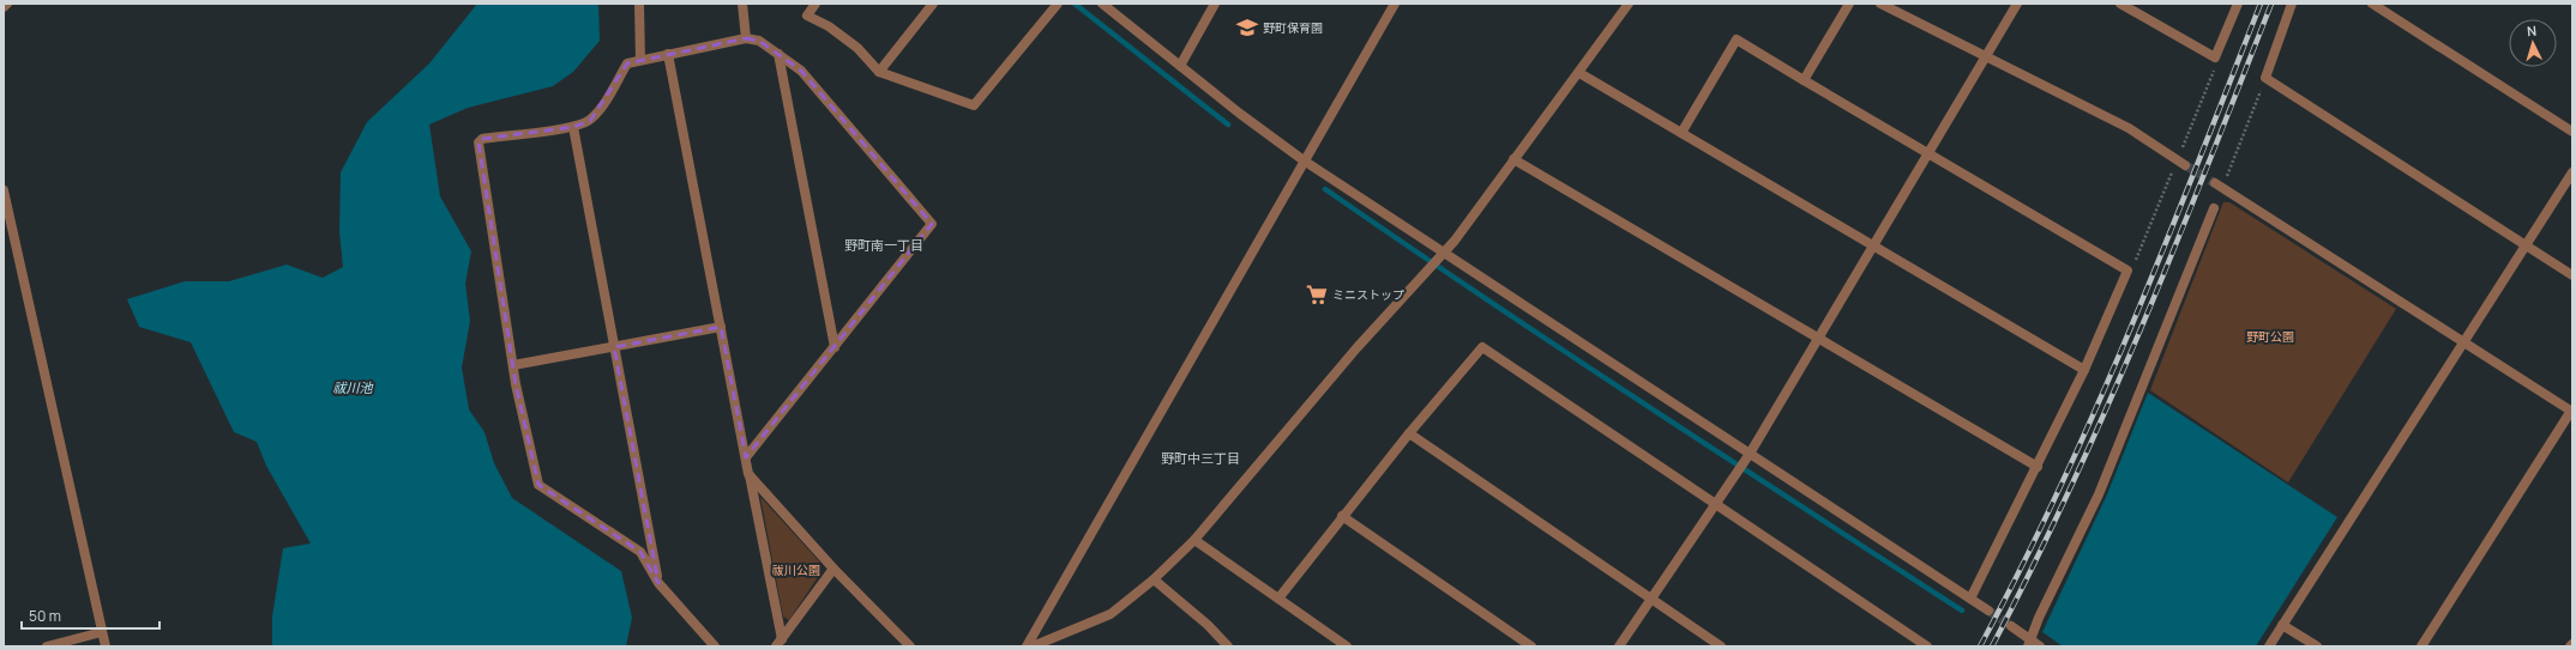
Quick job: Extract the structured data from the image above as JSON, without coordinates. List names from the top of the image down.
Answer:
{
  "districts": ["野町南一丁目", "野町中三丁目"],
  "water": ["祓川池"],
  "parks": ["野町公園", "祓川公園"],
  "places": {
    "school or university": ["野町保育園"],
    "supermarket": ["ミニストップ"]
  },
  "scale_bar": "50 m",
  "north": "top"
}
